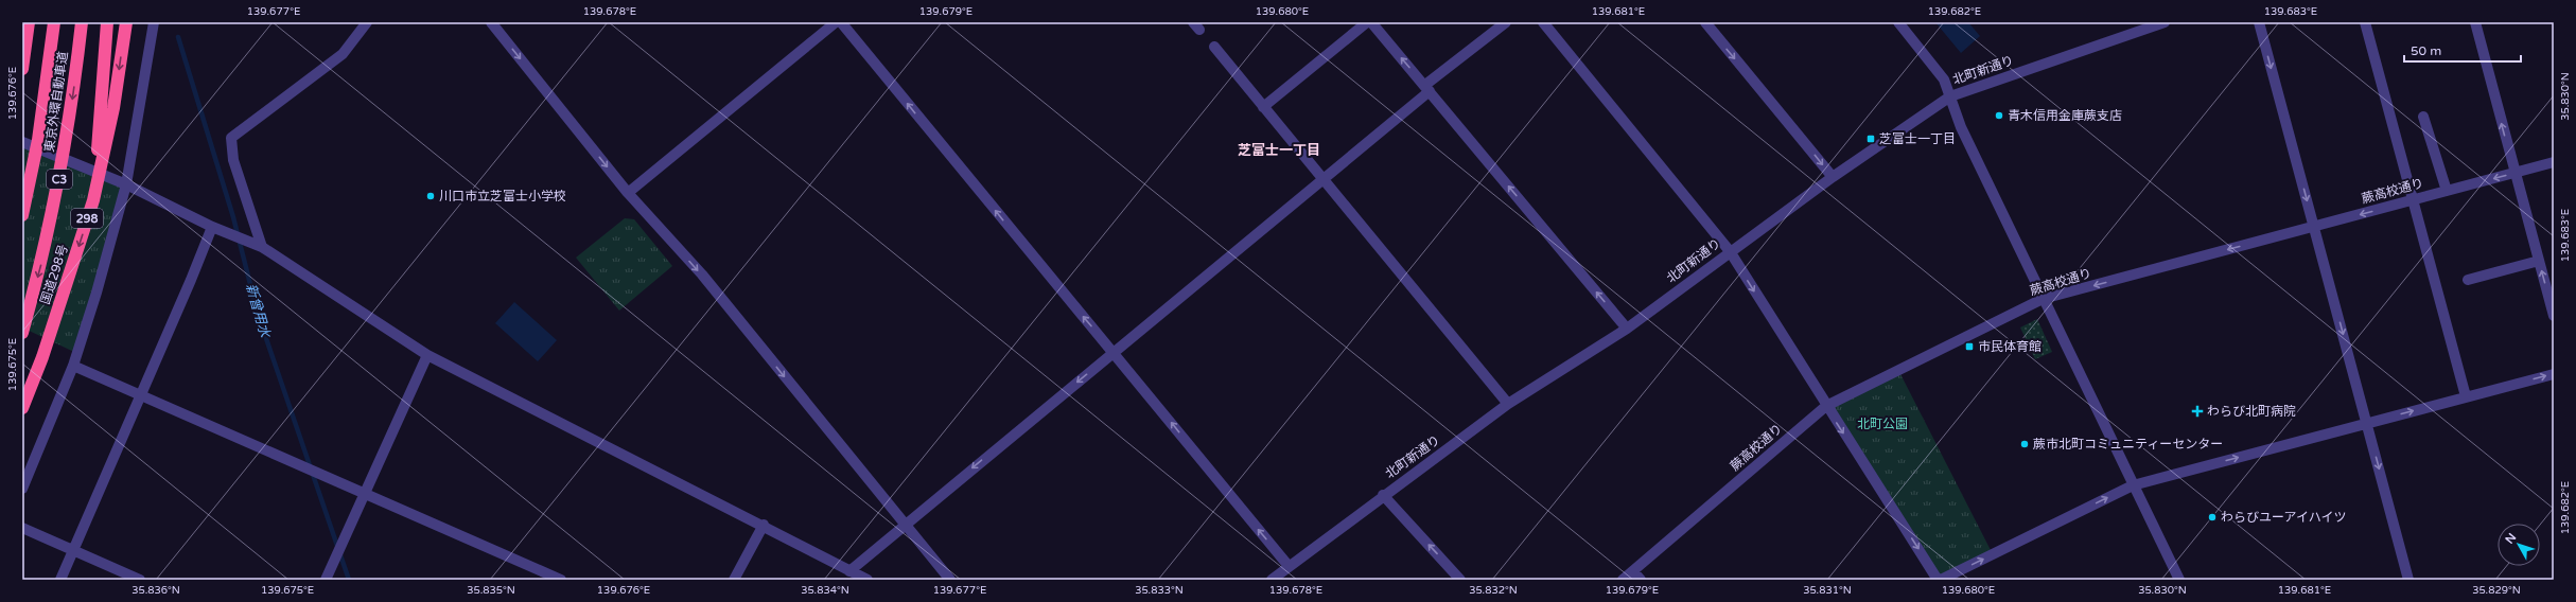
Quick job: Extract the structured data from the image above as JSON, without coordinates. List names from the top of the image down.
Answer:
{
  "streets": {
    "highway": [
      "東京外環自動車道",
      "C3",
      "298",
      "国道298号"
    ],
    "street": ["北町新通り", "蕨高校通り"]
  },
  "one_way": ["蕨高校通り"],
  "districts": ["芝富士一丁目"],
  "water": ["新曾用水"],
  "parks": ["北町公園"],
  "places": {
    "other": [
      "青木信用金庫蕨支店",
      "川口市立芝富士小学校",
      "蕨市北町コミュニティーセンター",
      "わらびユーアイハイツ"
    ],
    "transit": ["芝富士一丁目", "市民体育館"],
    "health": ["わらび北町病院"]
  },
  "scale_bar": "50 m",
  "north": "top left",
  "coordinates": [
    "139.677°E",
    "139.678°E",
    "139.679°E",
    "139.680°E",
    "139.681°E",
    "139.682°E",
    "139.683°E",
    "139.676°E",
    "35.830°N",
    "139.675°E",
    "35.836°N",
    "35.835°N",
    "35.834°N",
    "35.833°N",
    "35.832°N",
    "35.831°N",
    "35.829°N"
  ]
}
